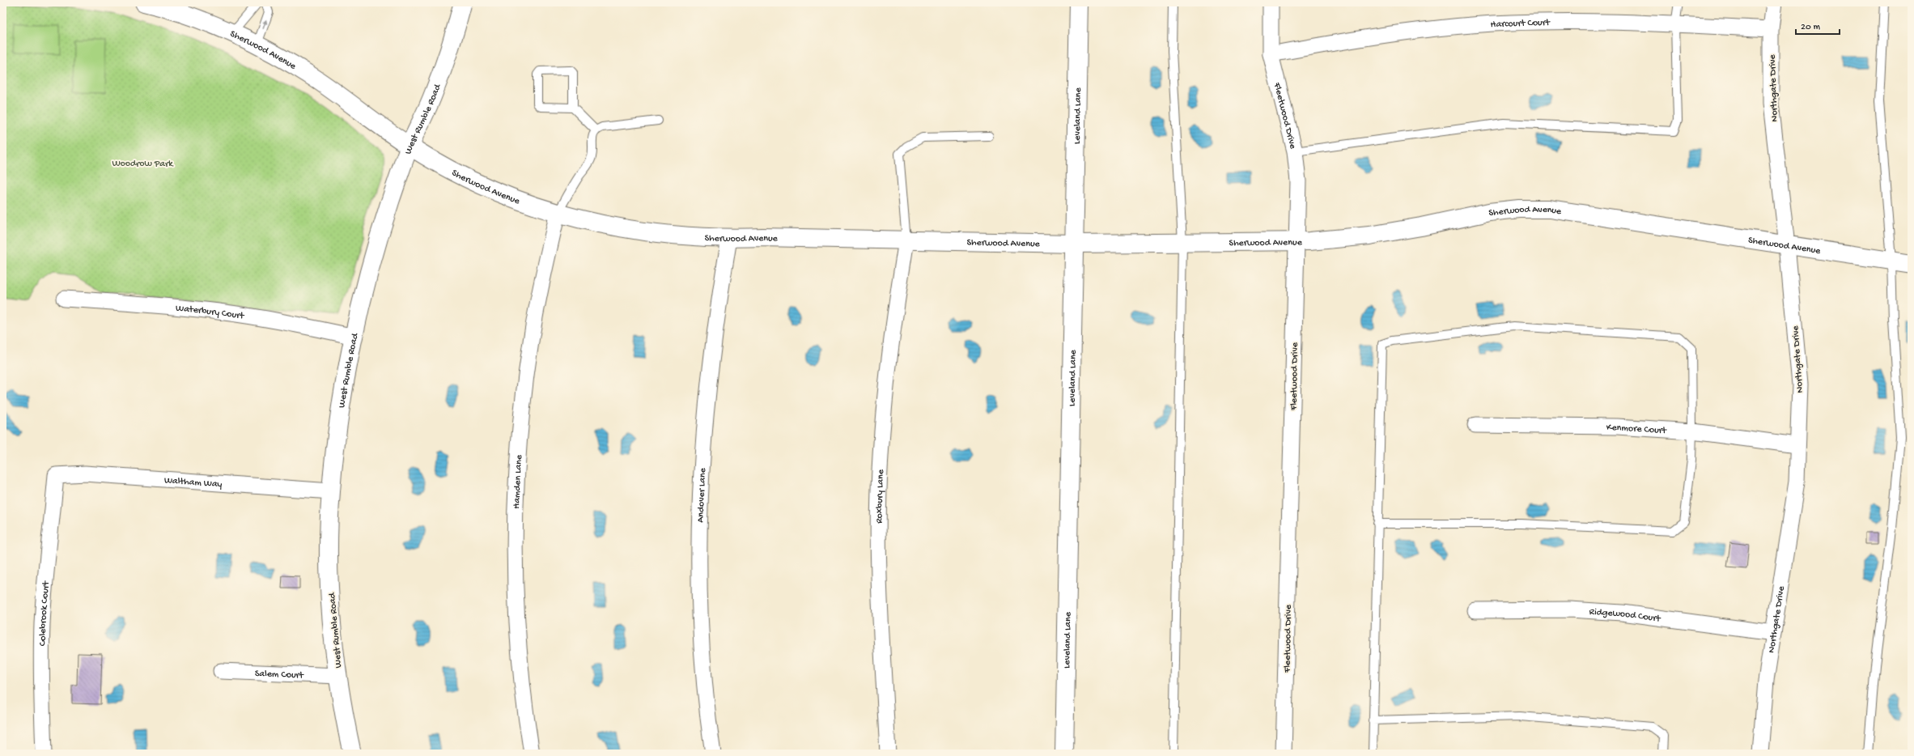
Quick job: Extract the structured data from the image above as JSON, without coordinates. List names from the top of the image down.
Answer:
{
  "streets": {
    "street": [
      "Harcourt Court",
      "Sherwood Avenue",
      "Northgate Drive",
      "Leveland Lane",
      "Fleetwood Drive",
      "West Rumble Road",
      "Waterbury Court",
      "Kenmore Court",
      "Waltham Way",
      "Hamden Lane",
      "Andover Lane",
      "Roxbury Lane",
      "Colebrook Court",
      "Ridgewood Court",
      "Salem Court"
    ]
  },
  "crossings": [
    ["Harcourt Court", "Northgate Drive"],
    ["Harcourt Court", "Fleetwood Drive"],
    ["Sherwood Avenue", "Northgate Drive"],
    ["Sherwood Avenue", "Leveland Lane"],
    ["Sherwood Avenue", "Fleetwood Drive"],
    ["Sherwood Avenue", "West Rumble Road"],
    ["Sherwood Avenue", "Hamden Lane"],
    ["Sherwood Avenue", "Andover Lane"],
    ["Sherwood Avenue", "Roxbury Lane"],
    ["Northgate Drive", "Kenmore Court"],
    ["Northgate Drive", "Ridgewood Court"],
    ["West Rumble Road", "Waterbury Court"],
    ["West Rumble Road", "Waltham Way"],
    ["West Rumble Road", "Salem Court"],
    ["Waltham Way", "Colebrook Court"]
  ],
  "parks": ["Woodrow Park"],
  "scale_bar": "20 m"
}
